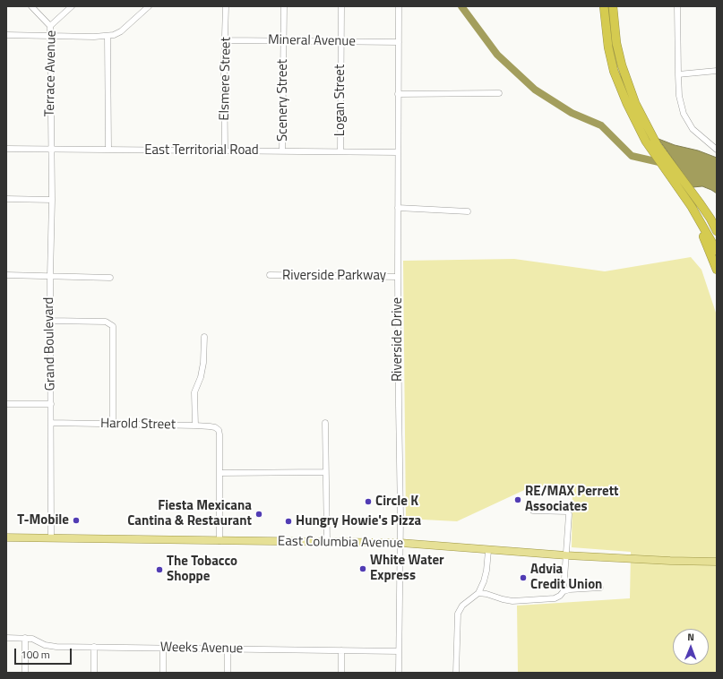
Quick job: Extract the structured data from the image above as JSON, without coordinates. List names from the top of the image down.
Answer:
{
  "streets": {
    "main road": ["East Columbia Avenue"],
    "street": [
      "Mineral Avenue",
      "Terrace Avenue",
      "Elsmere Street",
      "Scenery Street",
      "Logan Street",
      "East Territorial Road",
      "Riverside Parkway",
      "Riverside Drive",
      "Grand Boulevard",
      "Harold Street",
      "Weeks Avenue"
    ]
  },
  "crossings": [
    ["Mineral Avenue", "Elsmere Street"],
    ["Mineral Avenue", "Scenery Street"],
    ["Mineral Avenue", "Logan Street"],
    ["Mineral Avenue", "Riverside Drive"],
    ["Terrace Avenue", "East Territorial Road"],
    ["Terrace Avenue", "Grand Boulevard"],
    ["Elsmere Street", "East Territorial Road"],
    ["Scenery Street", "East Territorial Road"],
    ["Logan Street", "East Territorial Road"],
    ["East Territorial Road", "Riverside Drive"],
    ["East Territorial Road", "Grand Boulevard"],
    ["Riverside Parkway", "Riverside Drive"],
    ["Riverside Drive", "East Columbia Avenue"],
    ["Riverside Drive", "Weeks Avenue"],
    ["Grand Boulevard", "Harold Street"],
    ["Grand Boulevard", "East Columbia Avenue"]
  ],
  "places": [
    "RE/MAX Perrett Associates",
    "Circle K",
    "Fiesta Mexicana Cantina & Restaurant",
    "T-Mobile",
    "Hungry Howie's Pizza",
    "White Water Express",
    "The Tobacco Shoppe",
    "Advia Credit Union"
  ],
  "scale_bar": "100 m",
  "north": "top"
}
